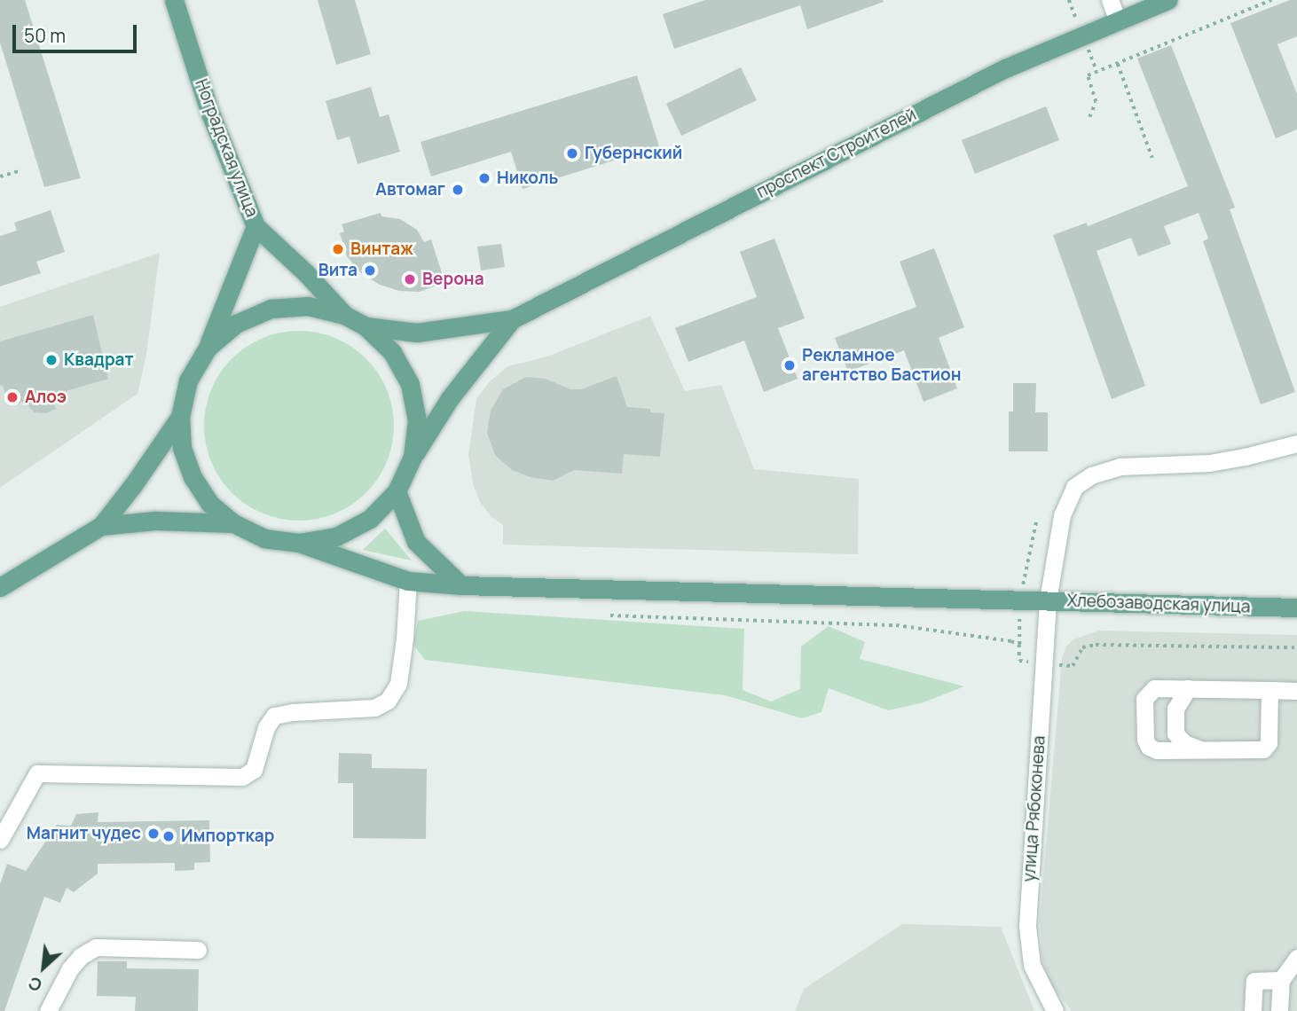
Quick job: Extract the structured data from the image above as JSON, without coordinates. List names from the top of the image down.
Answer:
{
  "streets": {
    "main road": ["Ноградская улица", "проспект Строителей", "Хлебозаводская улица"],
    "street": ["улица Рябоконева"]
  },
  "crossings": [
    ["Хлебозаводская улица", "улица Рябоконева"]
  ],
  "places": [
    "Губернский",
    "Николь",
    "Автомаг",
    "Винтаж",
    "Вита",
    "Верона",
    "Квадрат",
    "Рекламное агентство Бастион",
    "Алоэ",
    "Магнит чудес",
    "Импорткар"
  ],
  "scale_bar": "50 m",
  "north": "bottom left"
}
